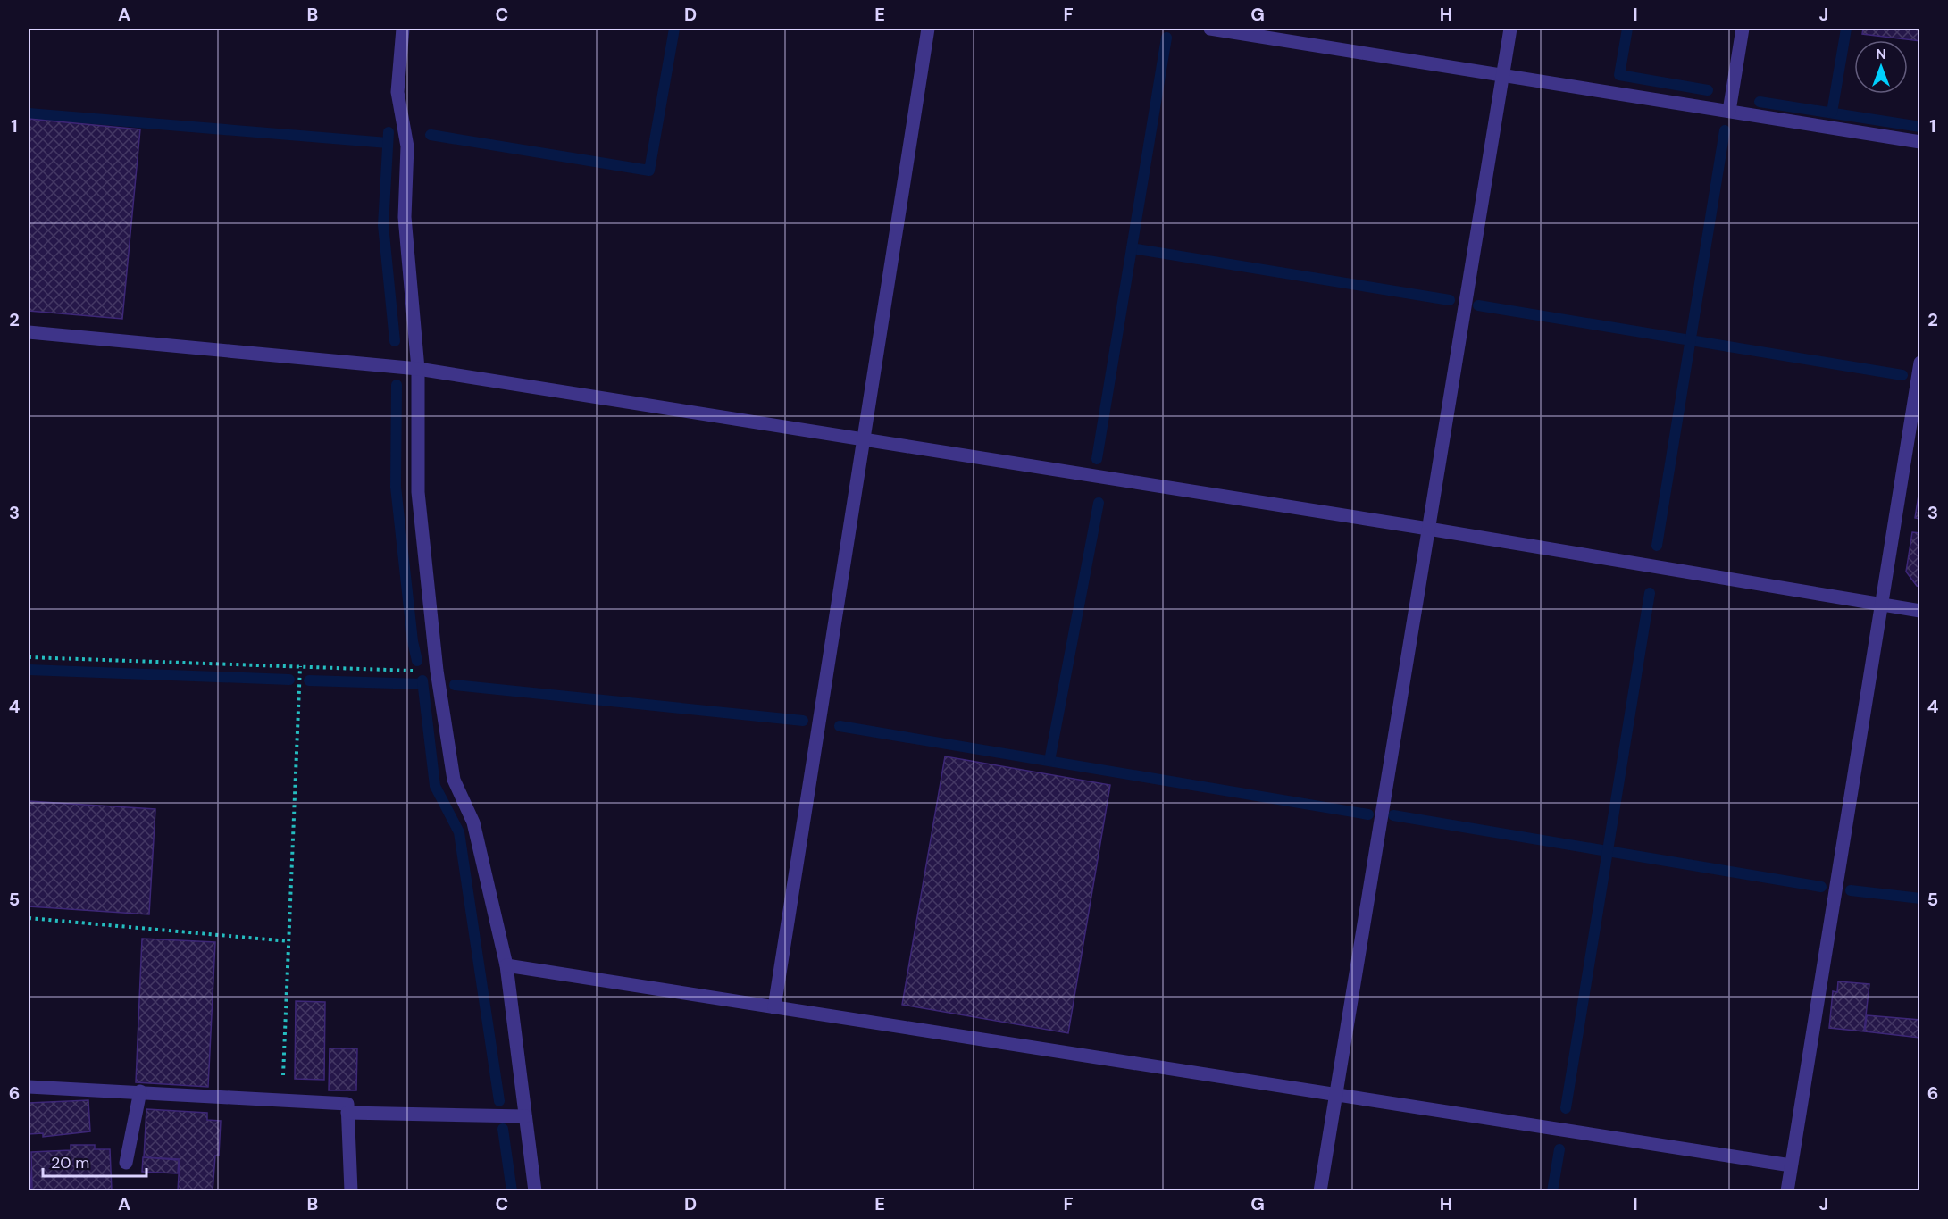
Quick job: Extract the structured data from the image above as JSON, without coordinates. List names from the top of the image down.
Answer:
{
  "scale_bar": "20 m",
  "north": "top",
  "grid": {
    "columns": [
      "A",
      "B",
      "C",
      "D",
      "E",
      "F",
      "G",
      "H",
      "I",
      "J"
    ],
    "rows": [
      "1",
      "2",
      "3",
      "4",
      "5",
      "6"
    ]
  }
}
